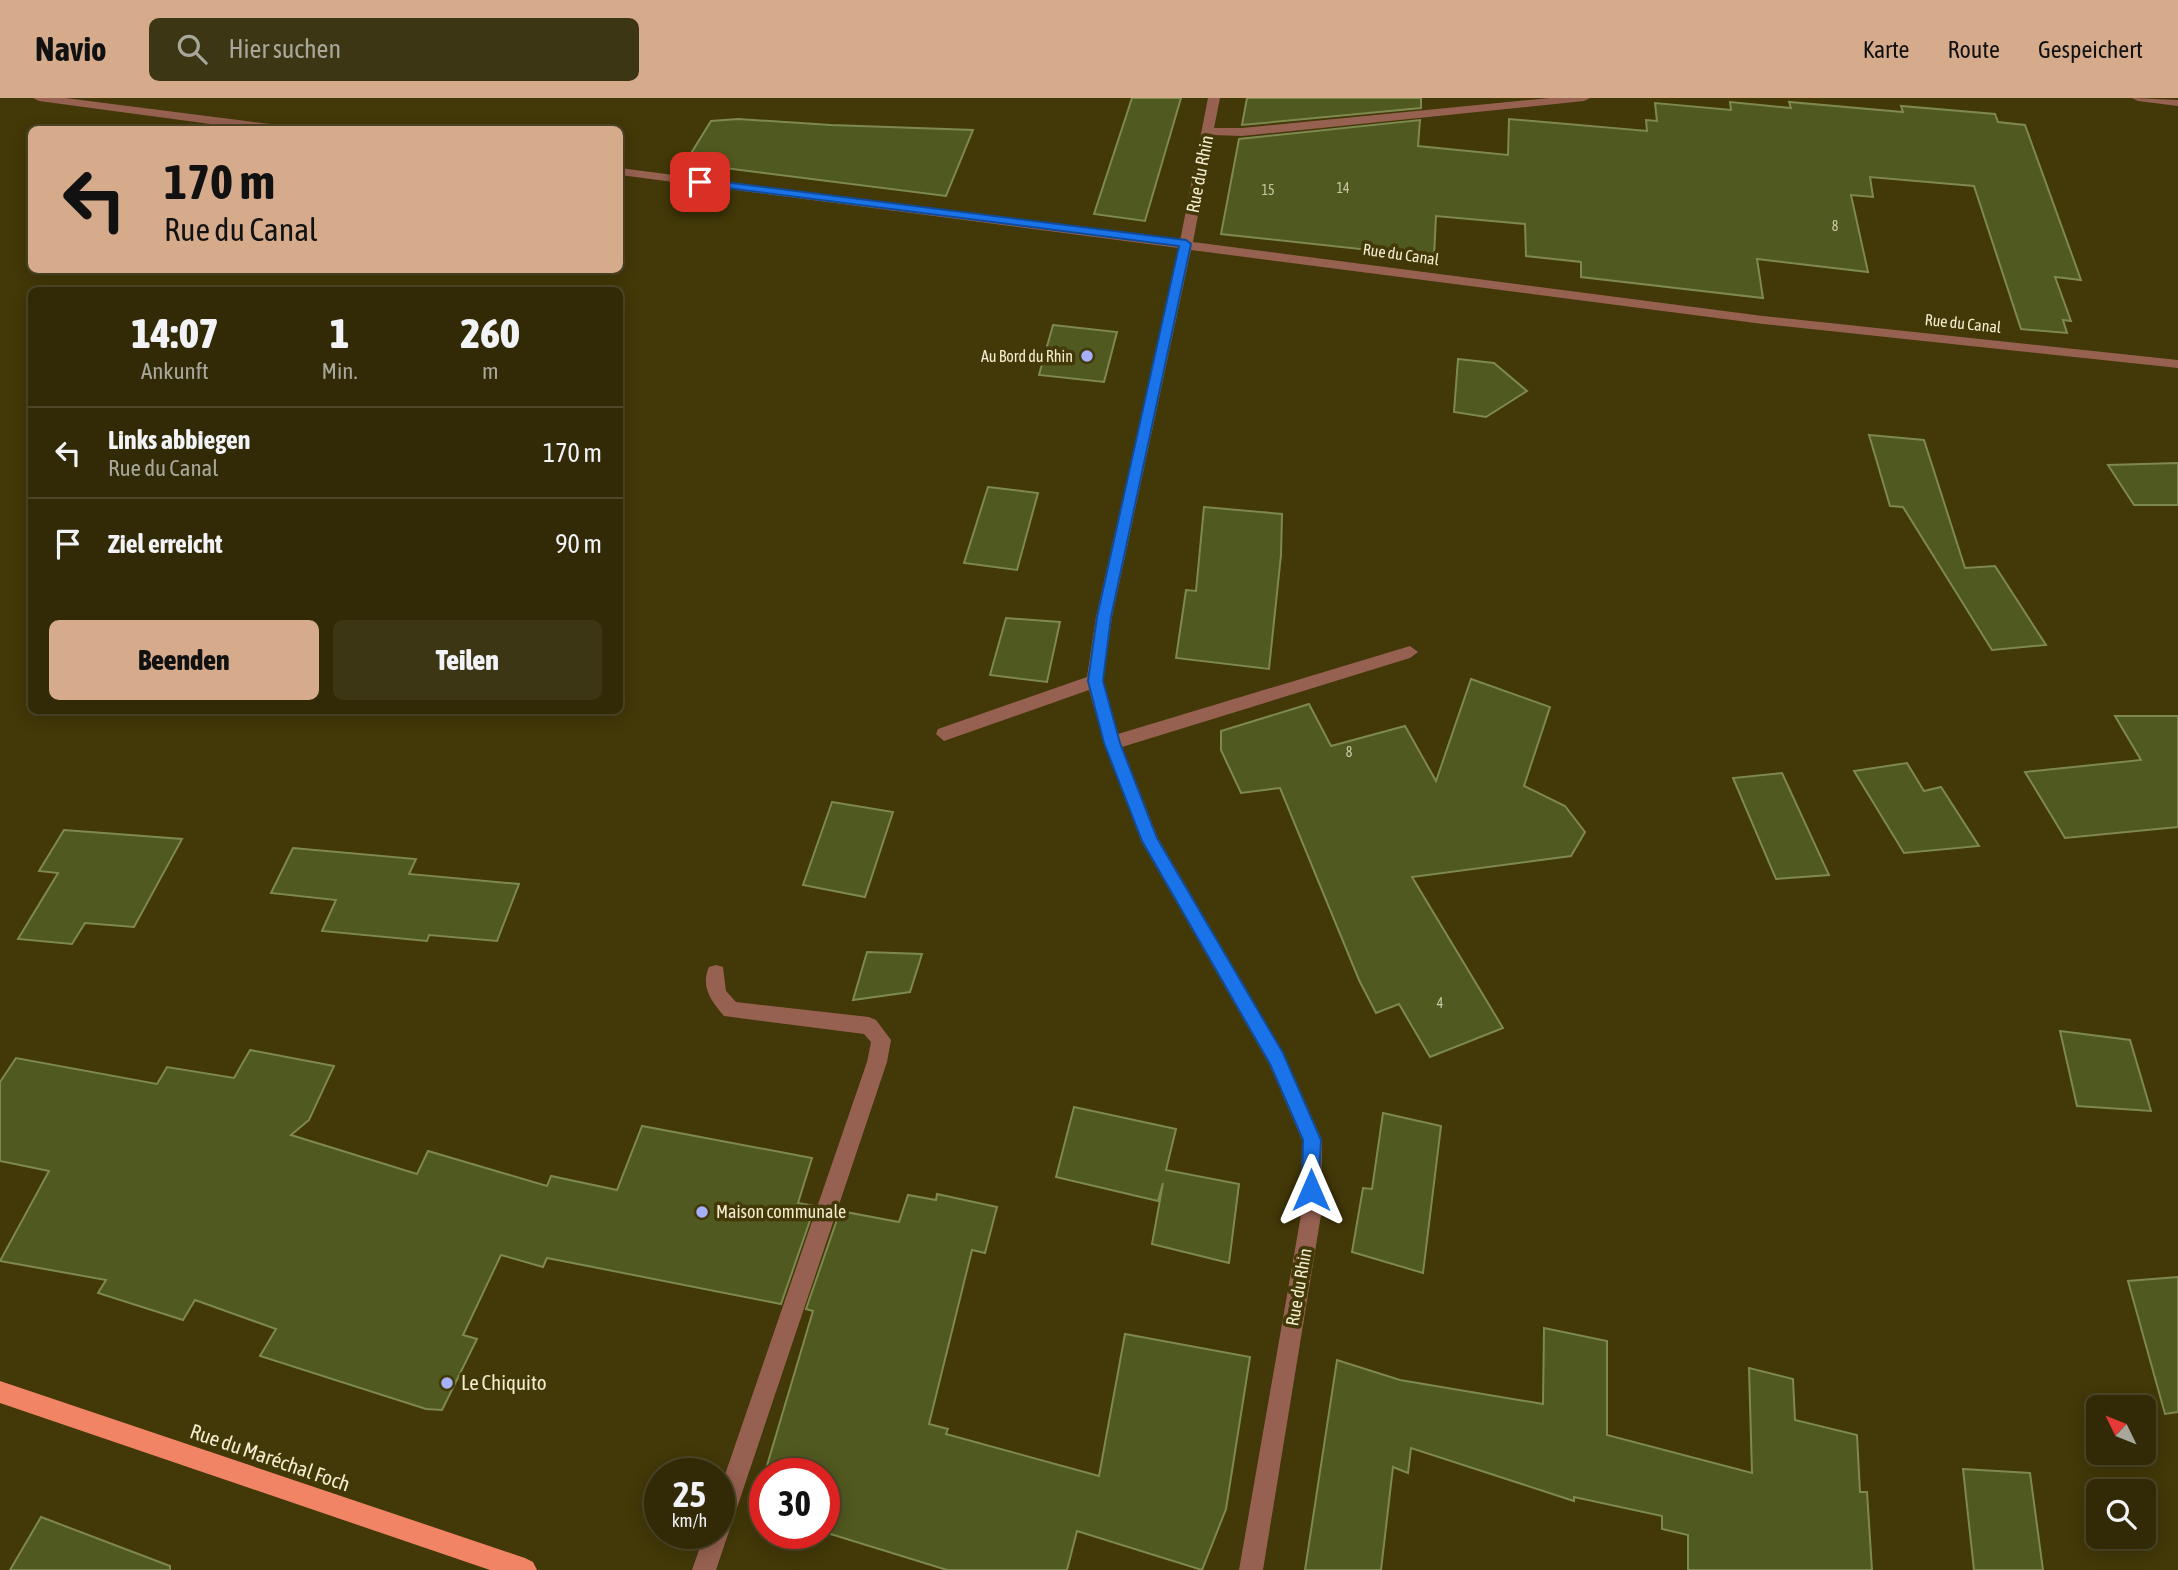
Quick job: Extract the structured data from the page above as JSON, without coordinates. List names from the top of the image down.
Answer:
{
  "streets": {
    "main road": ["Rue du Maréchal Foch"],
    "street": ["Rue du Rhin", "Rue du Canal"]
  },
  "crossings": [
    ["Rue du Rhin", "Rue du Canal"]
  ],
  "places": ["Au Bord du Rhin", "Maison communale", "Le Chiquito"],
  "house_numbers": [
    "14",
    "15",
    "8",
    "8",
    "4"
  ],
  "north": "top left",
  "page": {
    "header": "Navio",
    "search": "Hier suchen",
    "nav": ["Karte", "Route", "Gespeichert"],
    "turn": ["170 m", "Rue du Canal"],
    "eta": [
      "14:07",
      "Ankunft",
      "1",
      "Min.",
      "260",
      "m"
    ],
    "list": [
      {
        "name": "Links abbiegen",
        "note": "Rue du Canal",
        "value": "170 m"
      },
      {
        "name": "Ziel erreicht",
        "value": "90 m"
      }
    ],
    "buttons": ["Beenden", "Teilen"],
    "speed": "25 km/h",
    "limit": "30"
  }
}
